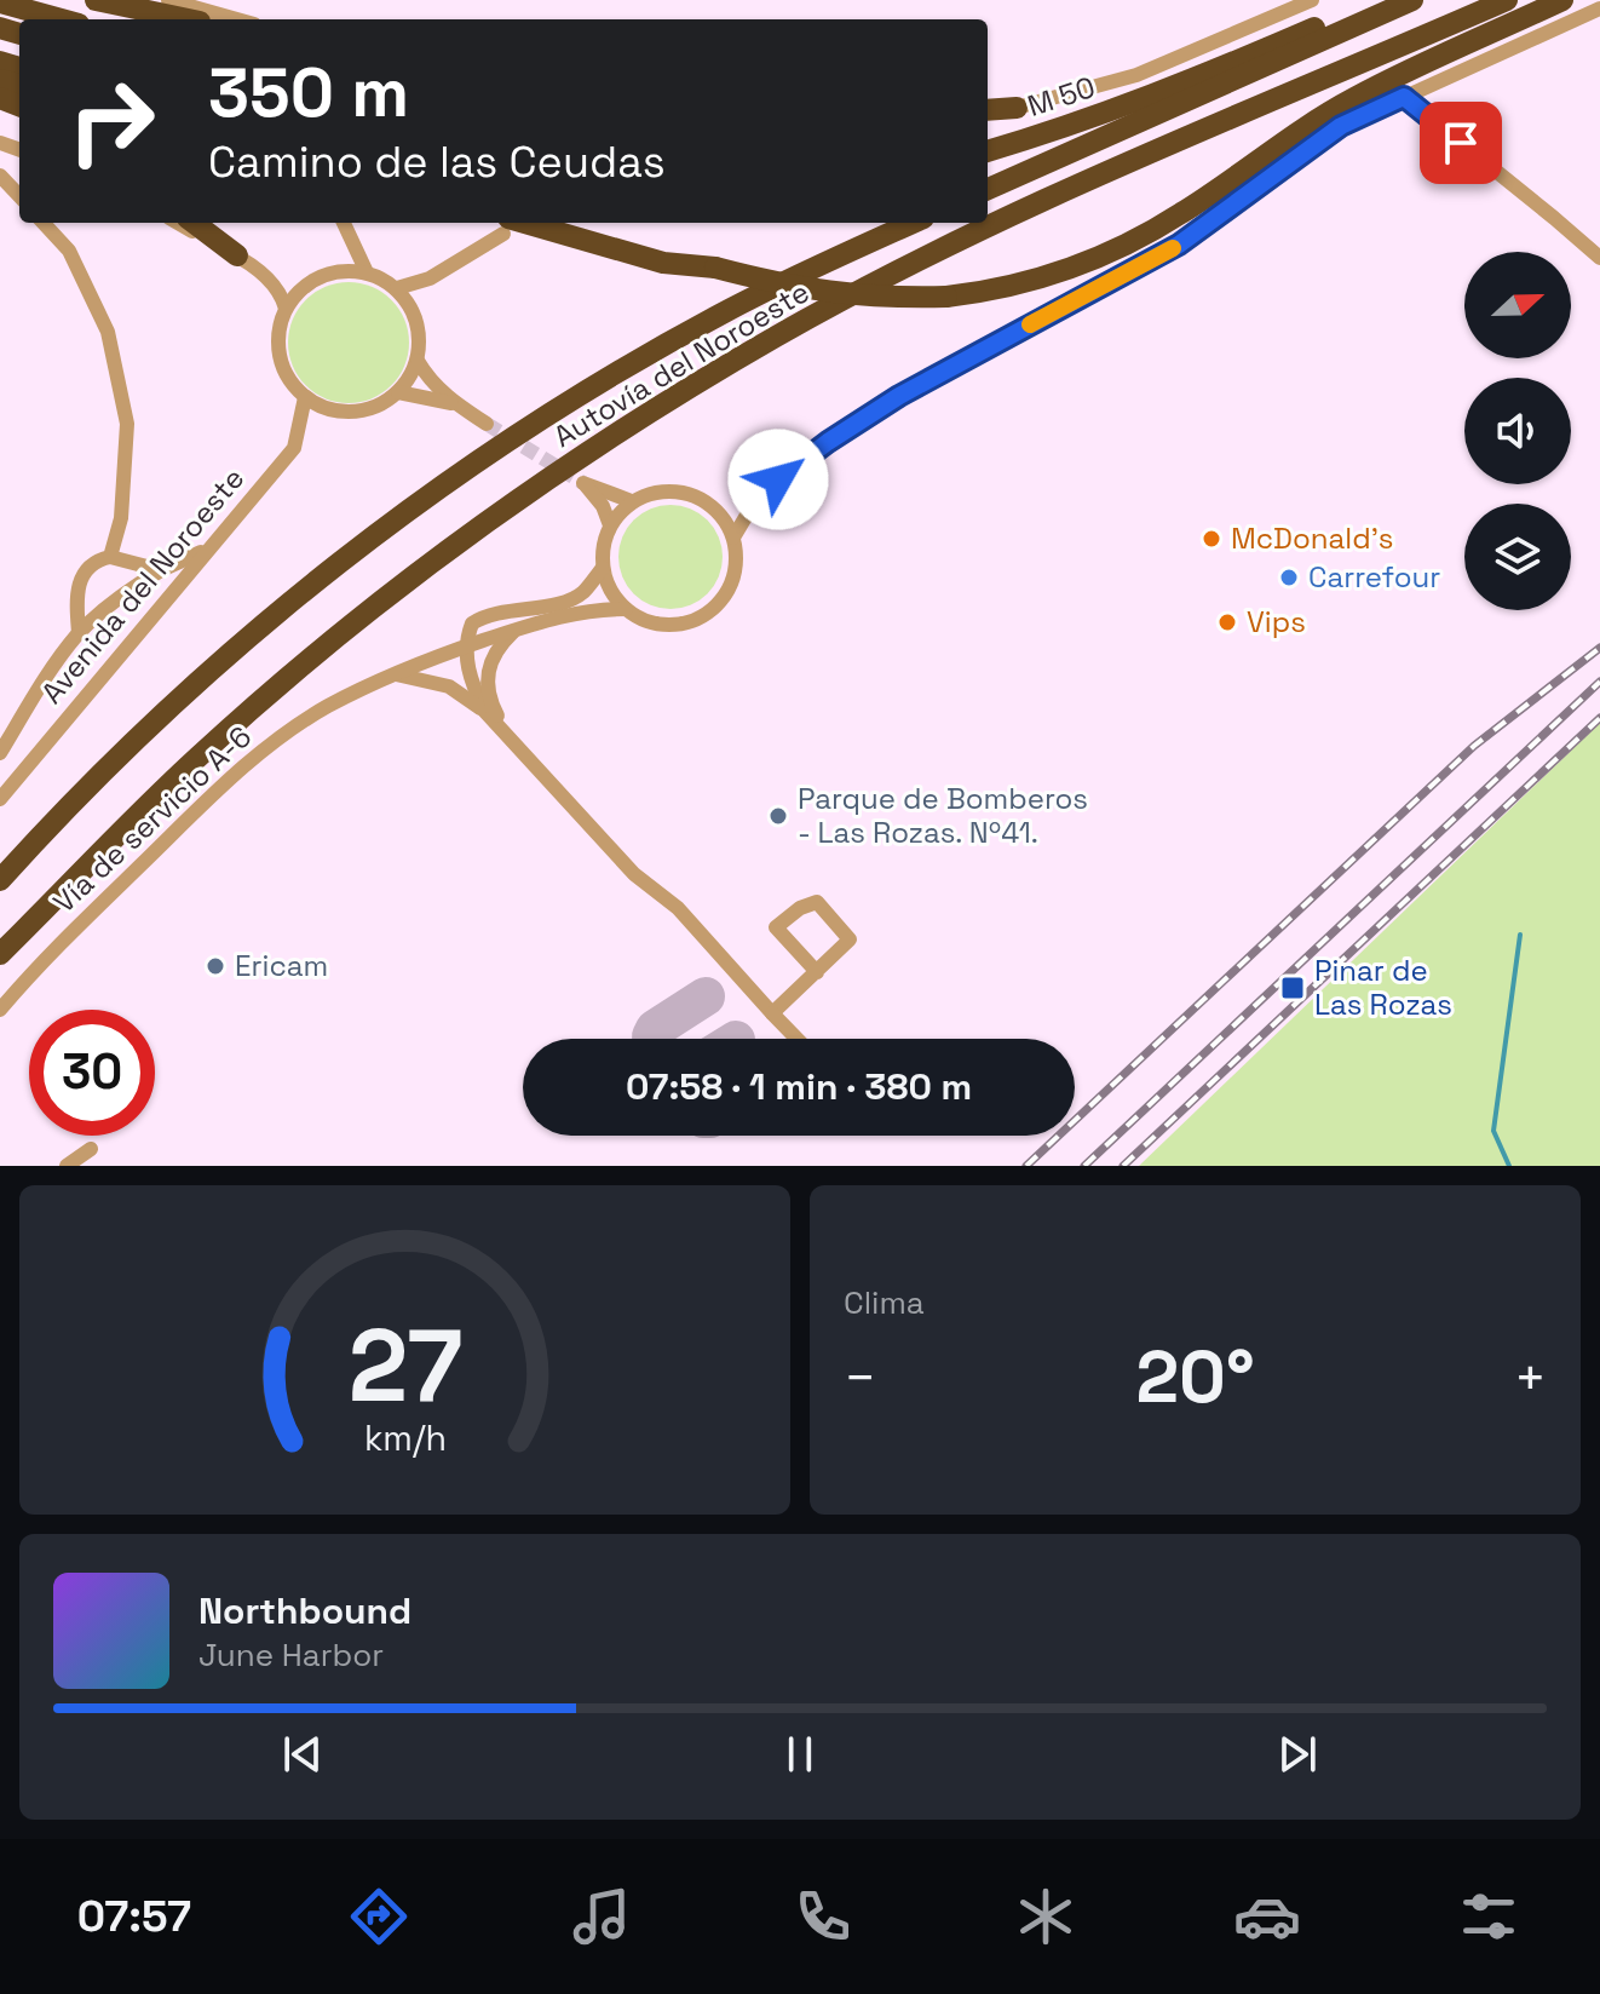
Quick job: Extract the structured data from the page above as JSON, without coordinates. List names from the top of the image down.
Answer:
{
  "streets": {
    "highway": ["M 50", "Autovía del Noroeste"],
    "street": ["Avenida del Noroeste", "Vía de servicio A-6"]
  },
  "places": {
    "other": [
      "McDonald's",
      "Carrefour",
      "Vips",
      "Parque de Bomberos - Las Rozas. Nº41.",
      "Ericam"
    ],
    "transit": ["Pinar de Las Rozas"]
  },
  "north": "right",
  "page": {
    "turn": ["350 m", "Camino de las Ceudas"],
    "limit": "30",
    "trip": "07:58 · 1 min · 380 m",
    "tile": "Clima",
    "heat": ["−", "20°", "+"],
    "song": ["Northbound", "June Harbor"],
    "tabs": "07:57",
    "gauge": ["27", "km/h"]
  }
}
